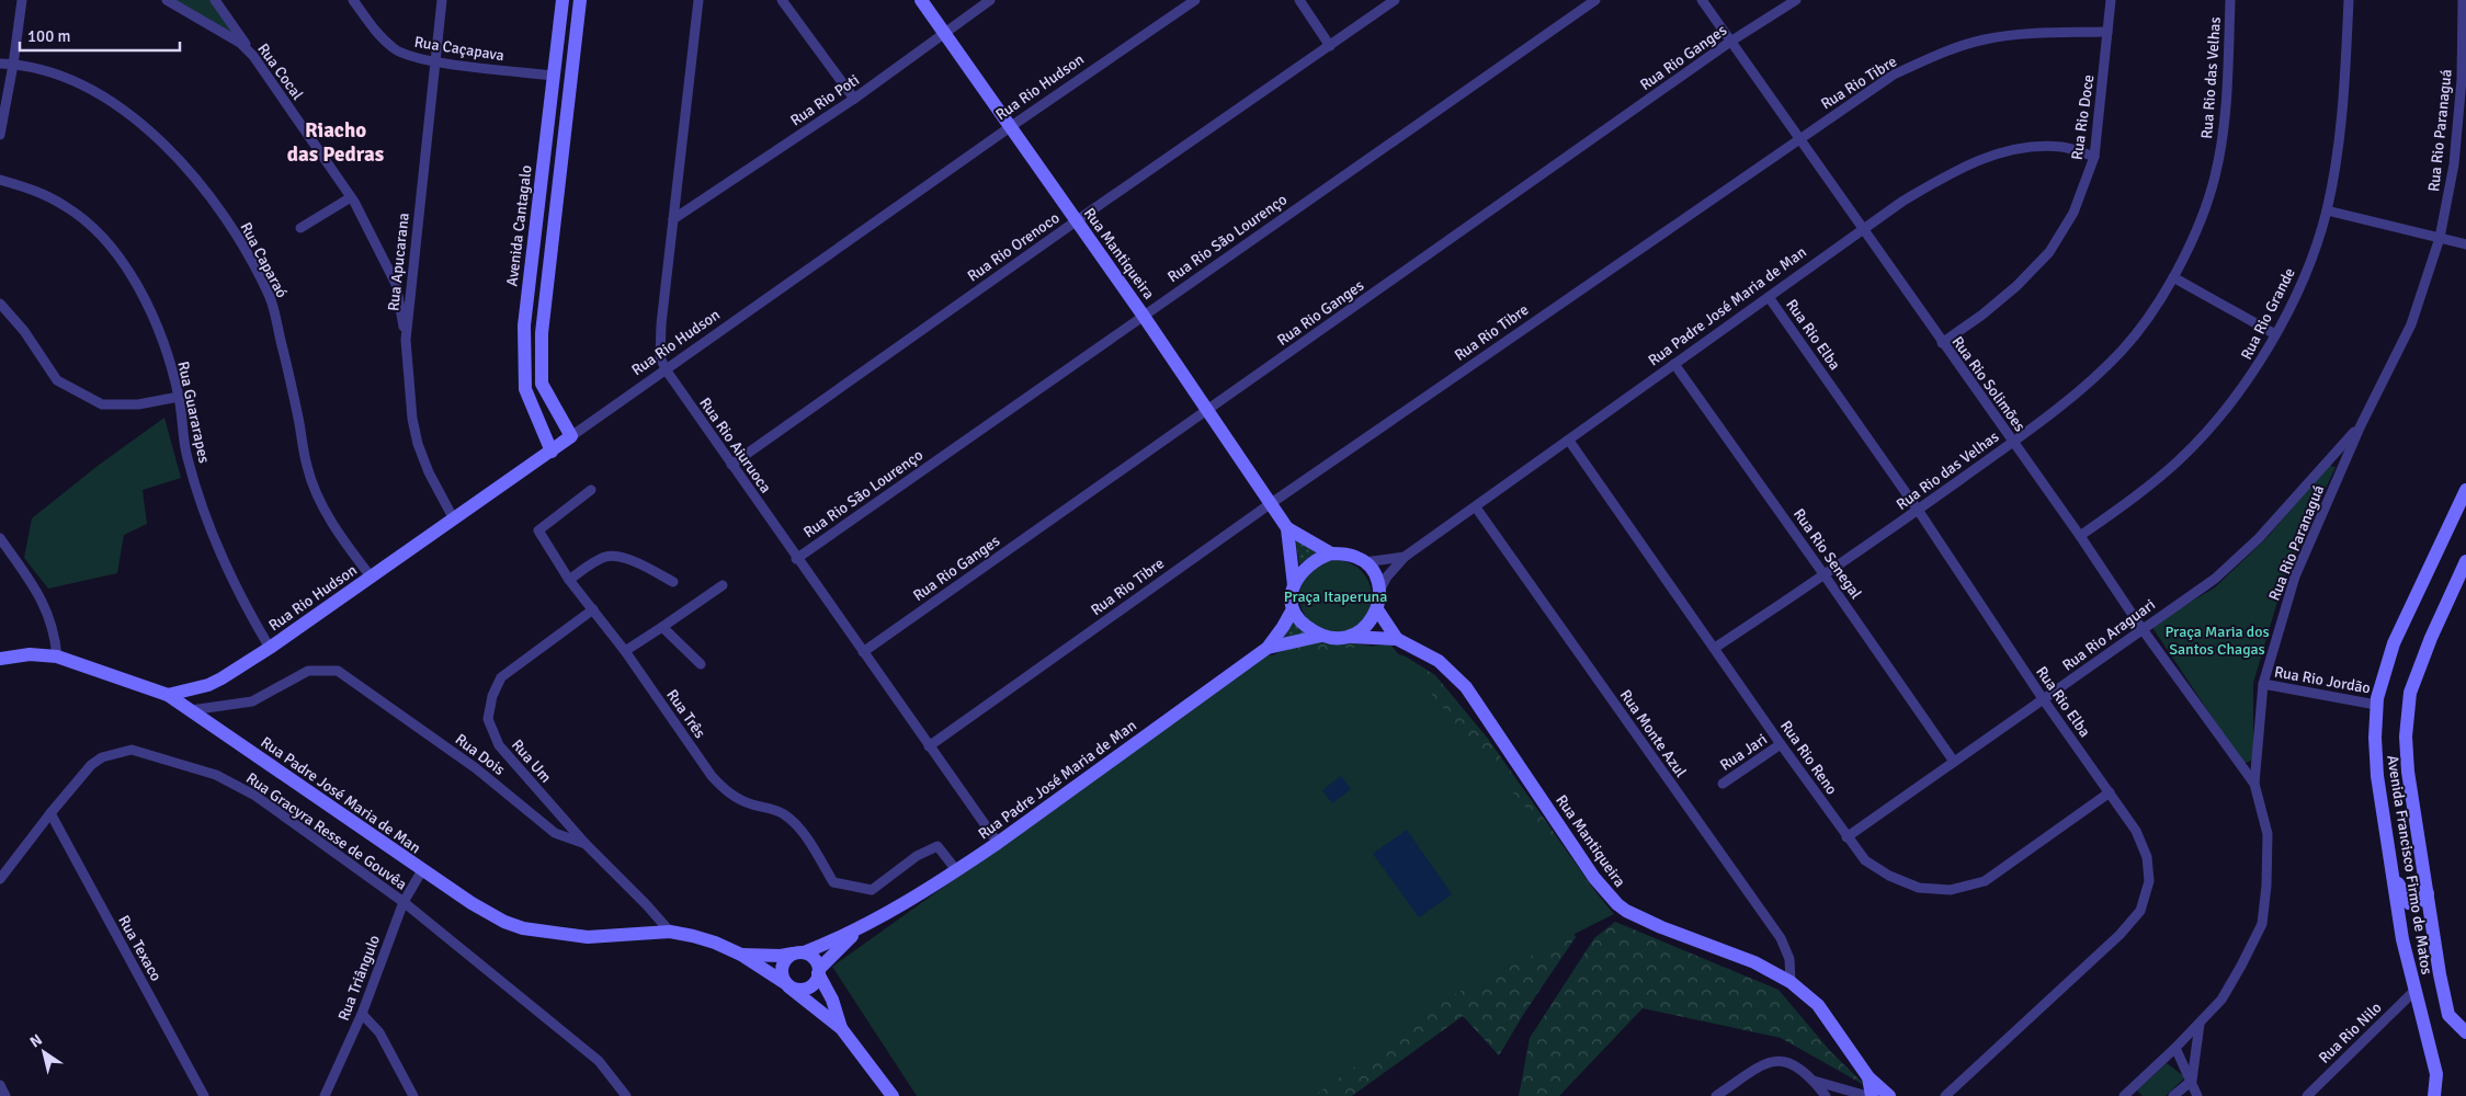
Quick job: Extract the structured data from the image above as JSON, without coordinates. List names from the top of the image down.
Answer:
{
  "streets": {
    "street": [
      "Rua Caçapava",
      "Rua Rio Ganges",
      "Rua Cocal",
      "Rua Rio das Velhas",
      "Rua Rio Tibre",
      "Rua Rio Hudson",
      "Rua Rio Poti",
      "Rua Rio Doce",
      "Rua Rio Paranaguá",
      "Avenida Cantagalo",
      "Rua Rio São Lourenço",
      "Rua Rio Orenoco",
      "Rua Mantiqueira",
      "Rua Caparaó",
      "Rua Apucarana",
      "Rua Padre José Maria de Man",
      "Rua Rio Grande",
      "Rua Rio Elba",
      "Rua Rio Solimões",
      "Rua Guararapes",
      "Rua Rio Aiuruoca",
      "Rua Rio Senegal",
      "Rua Rio Araguari",
      "Rua Rio Jordão",
      "Rua Três",
      "Rua Monte Azul",
      "Rua Jari",
      "Rua Dois",
      "Rua Rio Reno",
      "Rua Um",
      "Rua Gracyra Resse de Gouvêa",
      "Avenida Francisco Firmo de Matos",
      "Rua Texaco",
      "Rua Triângulo",
      "Rua Rio Nilo"
    ]
  },
  "crossings": [
    ["Rua Caçapava", "Avenida Cantagalo"],
    ["Rua Caçapava", "Rua Apucarana"],
    ["Rua Rio Ganges", "Rua Mantiqueira"],
    ["Rua Rio Ganges", "Rua Rio Solimões"],
    ["Rua Rio Ganges", "Rua Rio Aiuruoca"],
    ["Rua Cocal", "Rua Apucarana"],
    ["Rua Rio das Velhas", "Rua Rio Elba"],
    ["Rua Rio das Velhas", "Rua Rio Solimões"],
    ["Rua Rio das Velhas", "Rua Rio Senegal"],
    ["Rua Rio das Velhas", "Rua Rio Reno"],
    ["Rua Rio Tibre", "Rua Rio Doce"],
    ["Rua Rio Tibre", "Rua Mantiqueira"],
    ["Rua Rio Tibre", "Rua Rio Solimões"],
    ["Rua Rio Tibre", "Rua Rio Aiuruoca"],
    ["Rua Rio Hudson", "Avenida Cantagalo"],
    ["Rua Rio Hudson", "Rua Mantiqueira"],
    ["Rua Rio Hudson", "Rua Caparaó"],
    ["Rua Rio Hudson", "Rua Apucarana"],
    ["Rua Rio Hudson", "Rua Padre José Maria de Man"],
    ["Rua Rio Hudson", "Rua Guararapes"],
    ["Rua Rio Hudson", "Rua Rio Aiuruoca"],
    ["Rua Rio Poti", "Rua Mantiqueira"],
    ["Rua Rio Poti", "Rua Rio Aiuruoca"],
    ["Rua Rio Doce", "Rua Padre José Maria de Man"],
    ["Rua Rio Doce", "Rua Rio Solimões"],
    ["Rua Rio Paranaguá", "Rua Rio Solimões"],
    ["Rua Rio Paranaguá", "Rua Rio Araguari"],
    ["Rua Rio Paranaguá", "Rua Rio Jordão"],
    ["Rua Rio São Lourenço", "Rua Mantiqueira"],
    ["Rua Rio São Lourenço", "Rua Rio Aiuruoca"],
    ["Rua Rio Orenoco", "Rua Mantiqueira"],
    ["Rua Rio Orenoco", "Rua Rio Aiuruoca"],
    ["Rua Mantiqueira", "Rua Padre José Maria de Man"],
    ["Rua Mantiqueira", "Rua Monte Azul"],
    ["Rua Padre José Maria de Man", "Rua Rio Elba"],
    ["Rua Padre José Maria de Man", "Rua Rio Solimões"],
    ["Rua Padre José Maria de Man", "Rua Rio Aiuruoca"],
    ["Rua Padre José Maria de Man", "Rua Rio Senegal"],
    ["Rua Padre José Maria de Man", "Rua Três"],
    ["Rua Padre José Maria de Man", "Rua Monte Azul"],
    ["Rua Padre José Maria de Man", "Rua Dois"],
    ["Rua Padre José Maria de Man", "Rua Rio Reno"],
    ["Rua Padre José Maria de Man", "Rua Um"],
    ["Rua Padre José Maria de Man", "Rua Triângulo"],
    ["Rua Rio Grande", "Rua Rio Solimões"],
    ["Rua Rio Elba", "Rua Rio Araguari"],
    ["Rua Rio Elba", "Rua Rio Reno"],
    ["Rua Rio Solimões", "Rua Rio Araguari"],
    ["Rua Rio Senegal", "Rua Rio Araguari"],
    ["Rua Rio Araguari", "Rua Rio Reno"],
    ["Rua Rio Jordão", "Avenida Francisco Firmo de Matos"],
    ["Rua Três", "Rua Um"],
    ["Rua Jari", "Rua Rio Reno"],
    ["Rua Dois", "Rua Um"],
    ["Rua Gracyra Resse de Gouvêa", "Rua Texaco"],
    ["Rua Gracyra Resse de Gouvêa", "Rua Triângulo"],
    ["Avenida Francisco Firmo de Matos", "Rua Rio Nilo"]
  ],
  "districts": ["Riacho das Pedras"],
  "parks": ["Praça Itaperuna", "Praça Maria dos Santos Chagas"],
  "scale_bar": "100 m",
  "north": "top left"
}
